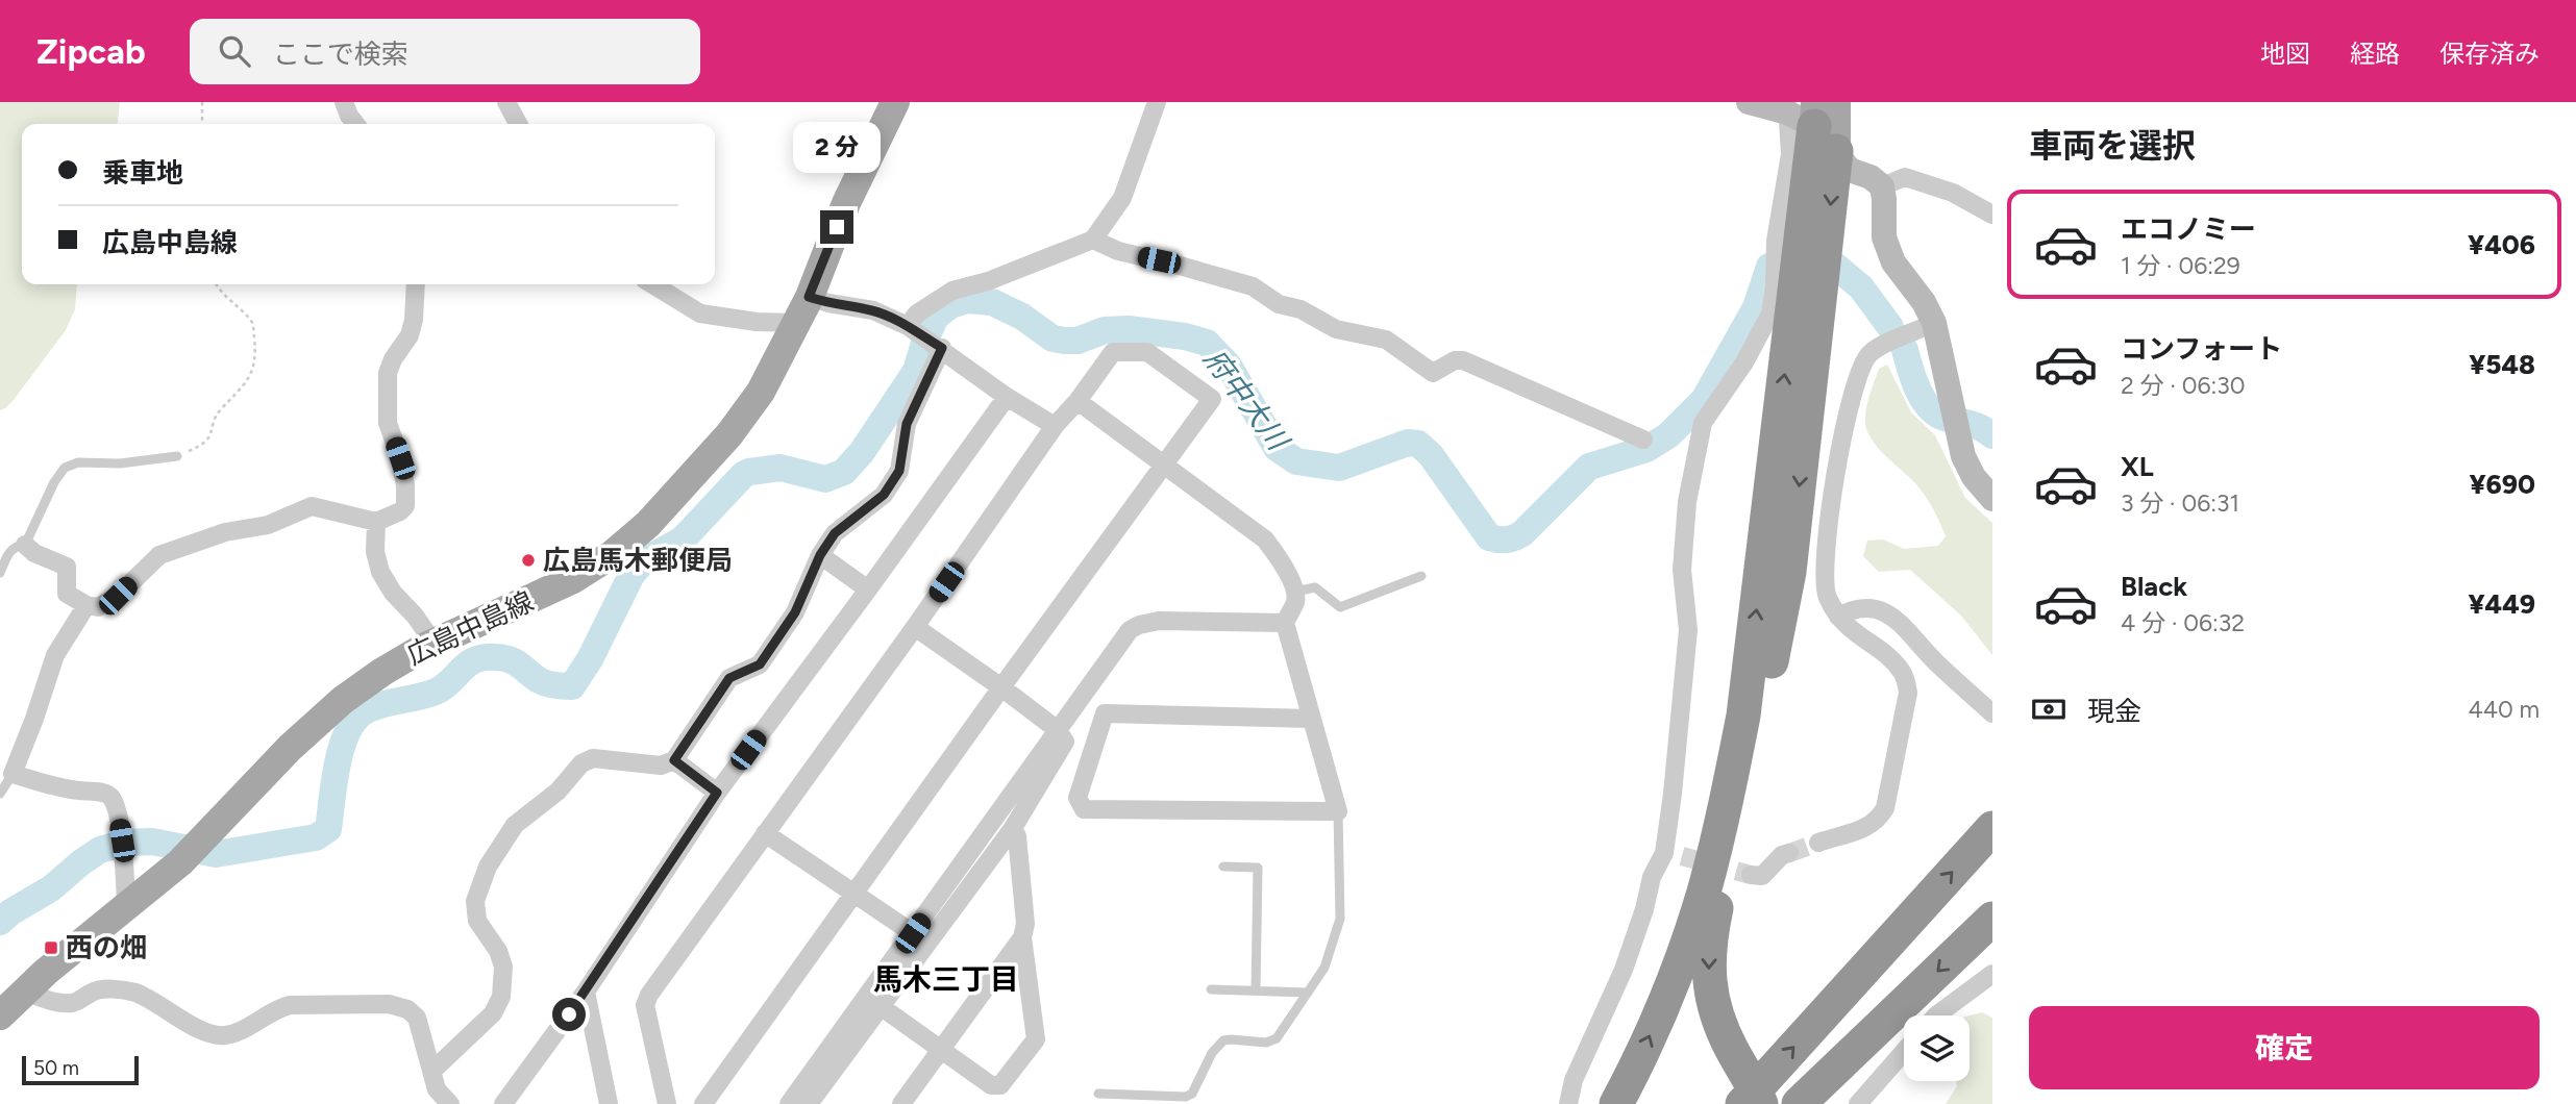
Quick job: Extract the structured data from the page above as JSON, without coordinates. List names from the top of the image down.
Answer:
{
  "streets": {
    "main road": ["広島中島線"]
  },
  "districts": ["馬木三丁目"],
  "water": ["府中大川"],
  "places": {
    "other": ["広島馬木郵便局"],
    "transit": ["西の畑"]
  },
  "scale_bar": "50 m",
  "page": {
    "header": "Zipcab",
    "search": "ここで検索",
    "nav": ["地図", "経路", "保存済み"],
    "heading": "車両を選択",
    "bubble": "2 分",
    "banner": ["乗車地", "広島中島線"],
    "list": [
      {
        "name": "エコノミー",
        "note": "1 分 · 06:29",
        "value": "¥406"
      },
      {
        "name": "コンフォート",
        "note": "2 分 · 06:30",
        "value": "¥548"
      },
      {
        "name": "XL",
        "note": "3 分 · 06:31",
        "value": "¥690"
      },
      {
        "name": "Black",
        "note": "4 分 · 06:32",
        "value": "¥449"
      }
    ],
    "pay": ["現金", "440 m"],
    "buttons": "確定",
    "scale": "50 m"
  }
}
